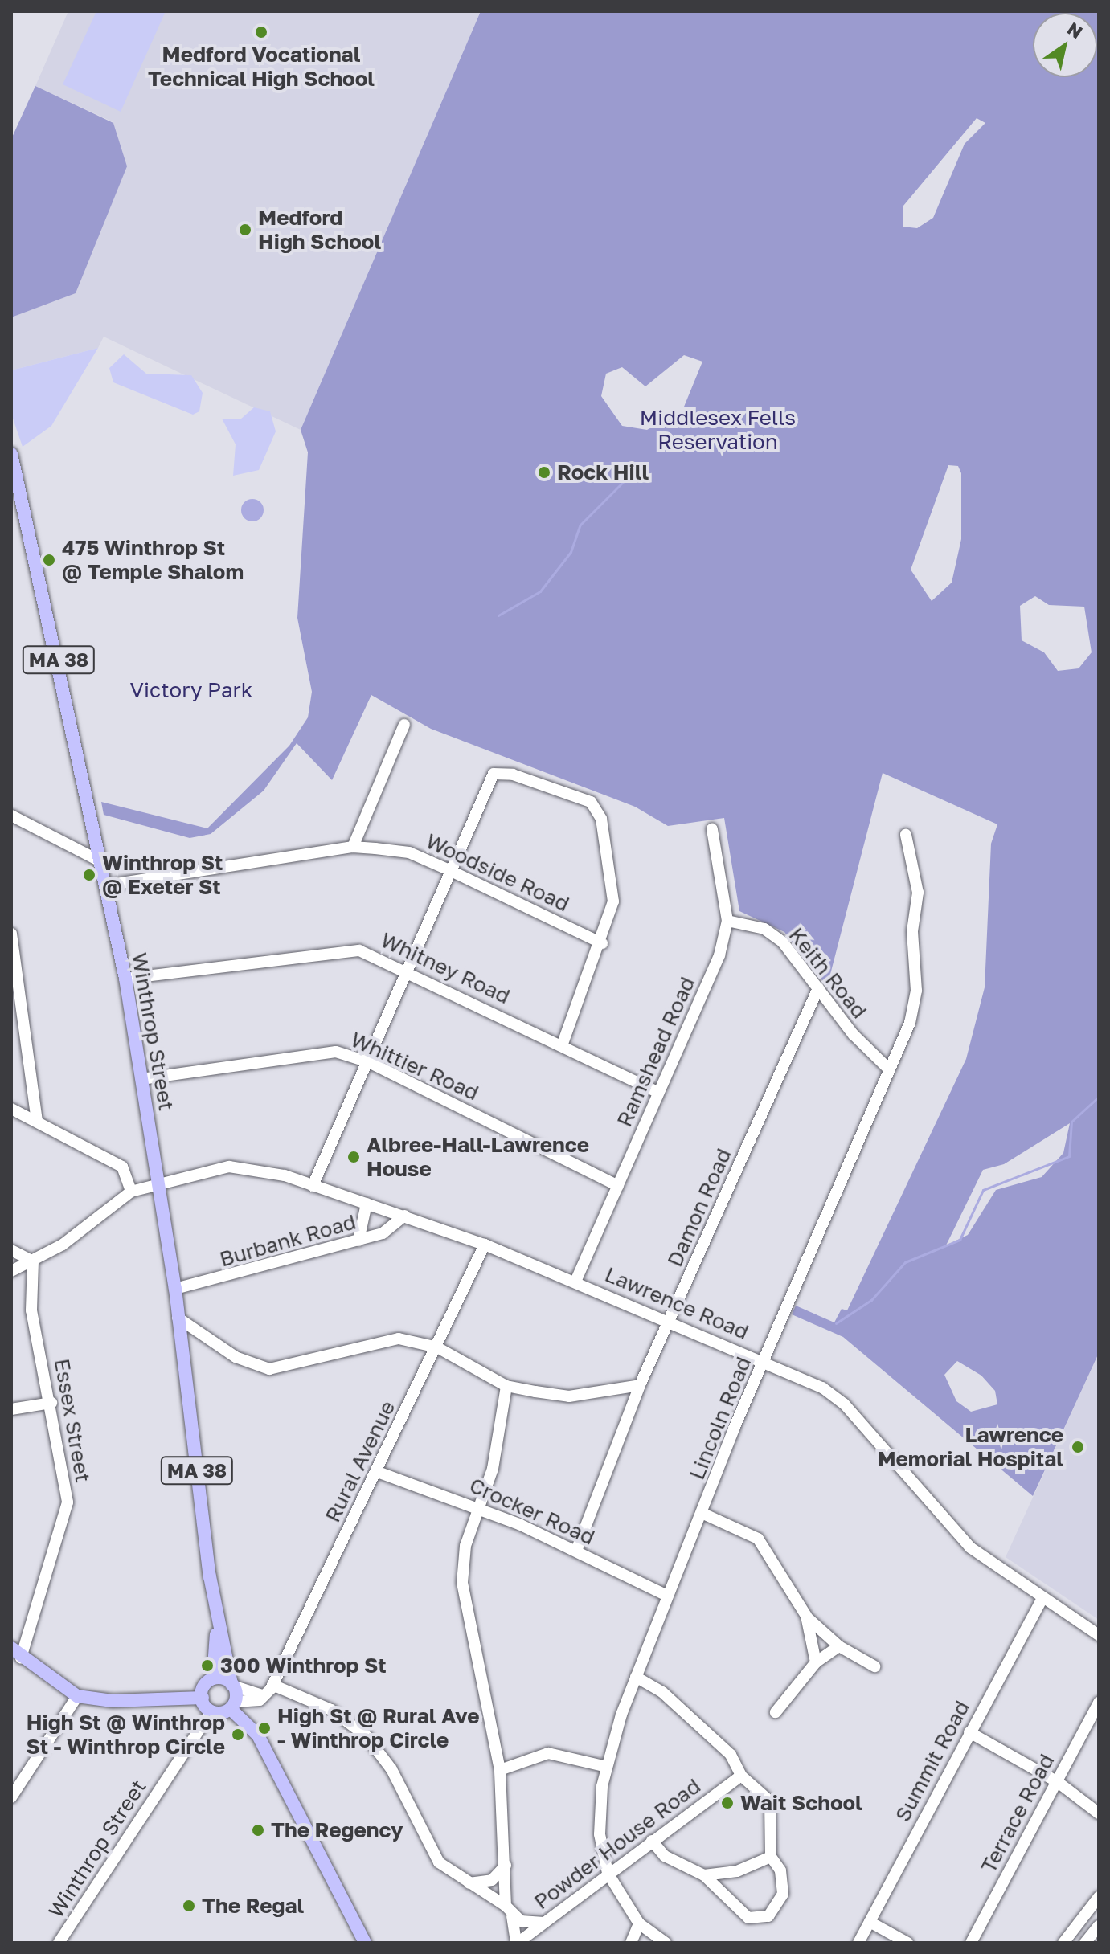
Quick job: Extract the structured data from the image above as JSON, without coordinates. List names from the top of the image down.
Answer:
{
  "streets": {
    "main road": ["MA 38", "Winthrop Street"],
    "street": [
      "Woodside Road",
      "Whitney Road",
      "Keith Road",
      "Ramshead Road",
      "Whittier Road",
      "Damon Road",
      "Burbank Road",
      "Lawrence Road",
      "Lincoln Road",
      "Essex Street",
      "Rural Avenue",
      "Crocker Road",
      "Summit Road",
      "Terrace Road",
      "Powder House Road"
    ]
  },
  "crossings": [
    ["MA 38", "Winthrop Street"],
    ["Woodside Road", "Winthrop Street"],
    ["Whitney Road", "Winthrop Street"],
    ["Whitney Road", "Ramshead Road"],
    ["Keith Road", "Ramshead Road"],
    ["Keith Road", "Damon Road"],
    ["Keith Road", "Lincoln Road"],
    ["Winthrop Street", "Whittier Road"],
    ["Winthrop Street", "Burbank Road"],
    ["Winthrop Street", "Lawrence Road"],
    ["Ramshead Road", "Whittier Road"],
    ["Ramshead Road", "Lawrence Road"],
    ["Damon Road", "Lawrence Road"],
    ["Damon Road", "Crocker Road"],
    ["Burbank Road", "Lawrence Road"],
    ["Lawrence Road", "Lincoln Road"],
    ["Lawrence Road", "Essex Street"],
    ["Lawrence Road", "Rural Avenue"],
    ["Lawrence Road", "Summit Road"],
    ["Lincoln Road", "Crocker Road"],
    ["Lincoln Road", "Powder House Road"],
    ["Rural Avenue", "Crocker Road"]
  ],
  "parks": ["Middlesex Fells Reservation", "Victory Park"],
  "places": [
    "Medford Vocational Technical High School",
    "Medford High School",
    "Rock Hill",
    "475 Winthrop St @ Temple Shalom",
    "Winthrop St @ Exeter St",
    "Albree-Hall-Lawrence House",
    "Lawrence Memorial Hospital",
    "300 Winthrop St",
    "High St @ Rural Ave - Winthrop Circle",
    "High St @ Winthrop St - Winthrop Circle",
    "Wait School",
    "The Regency",
    "The Regal"
  ],
  "north": "top right"
}
